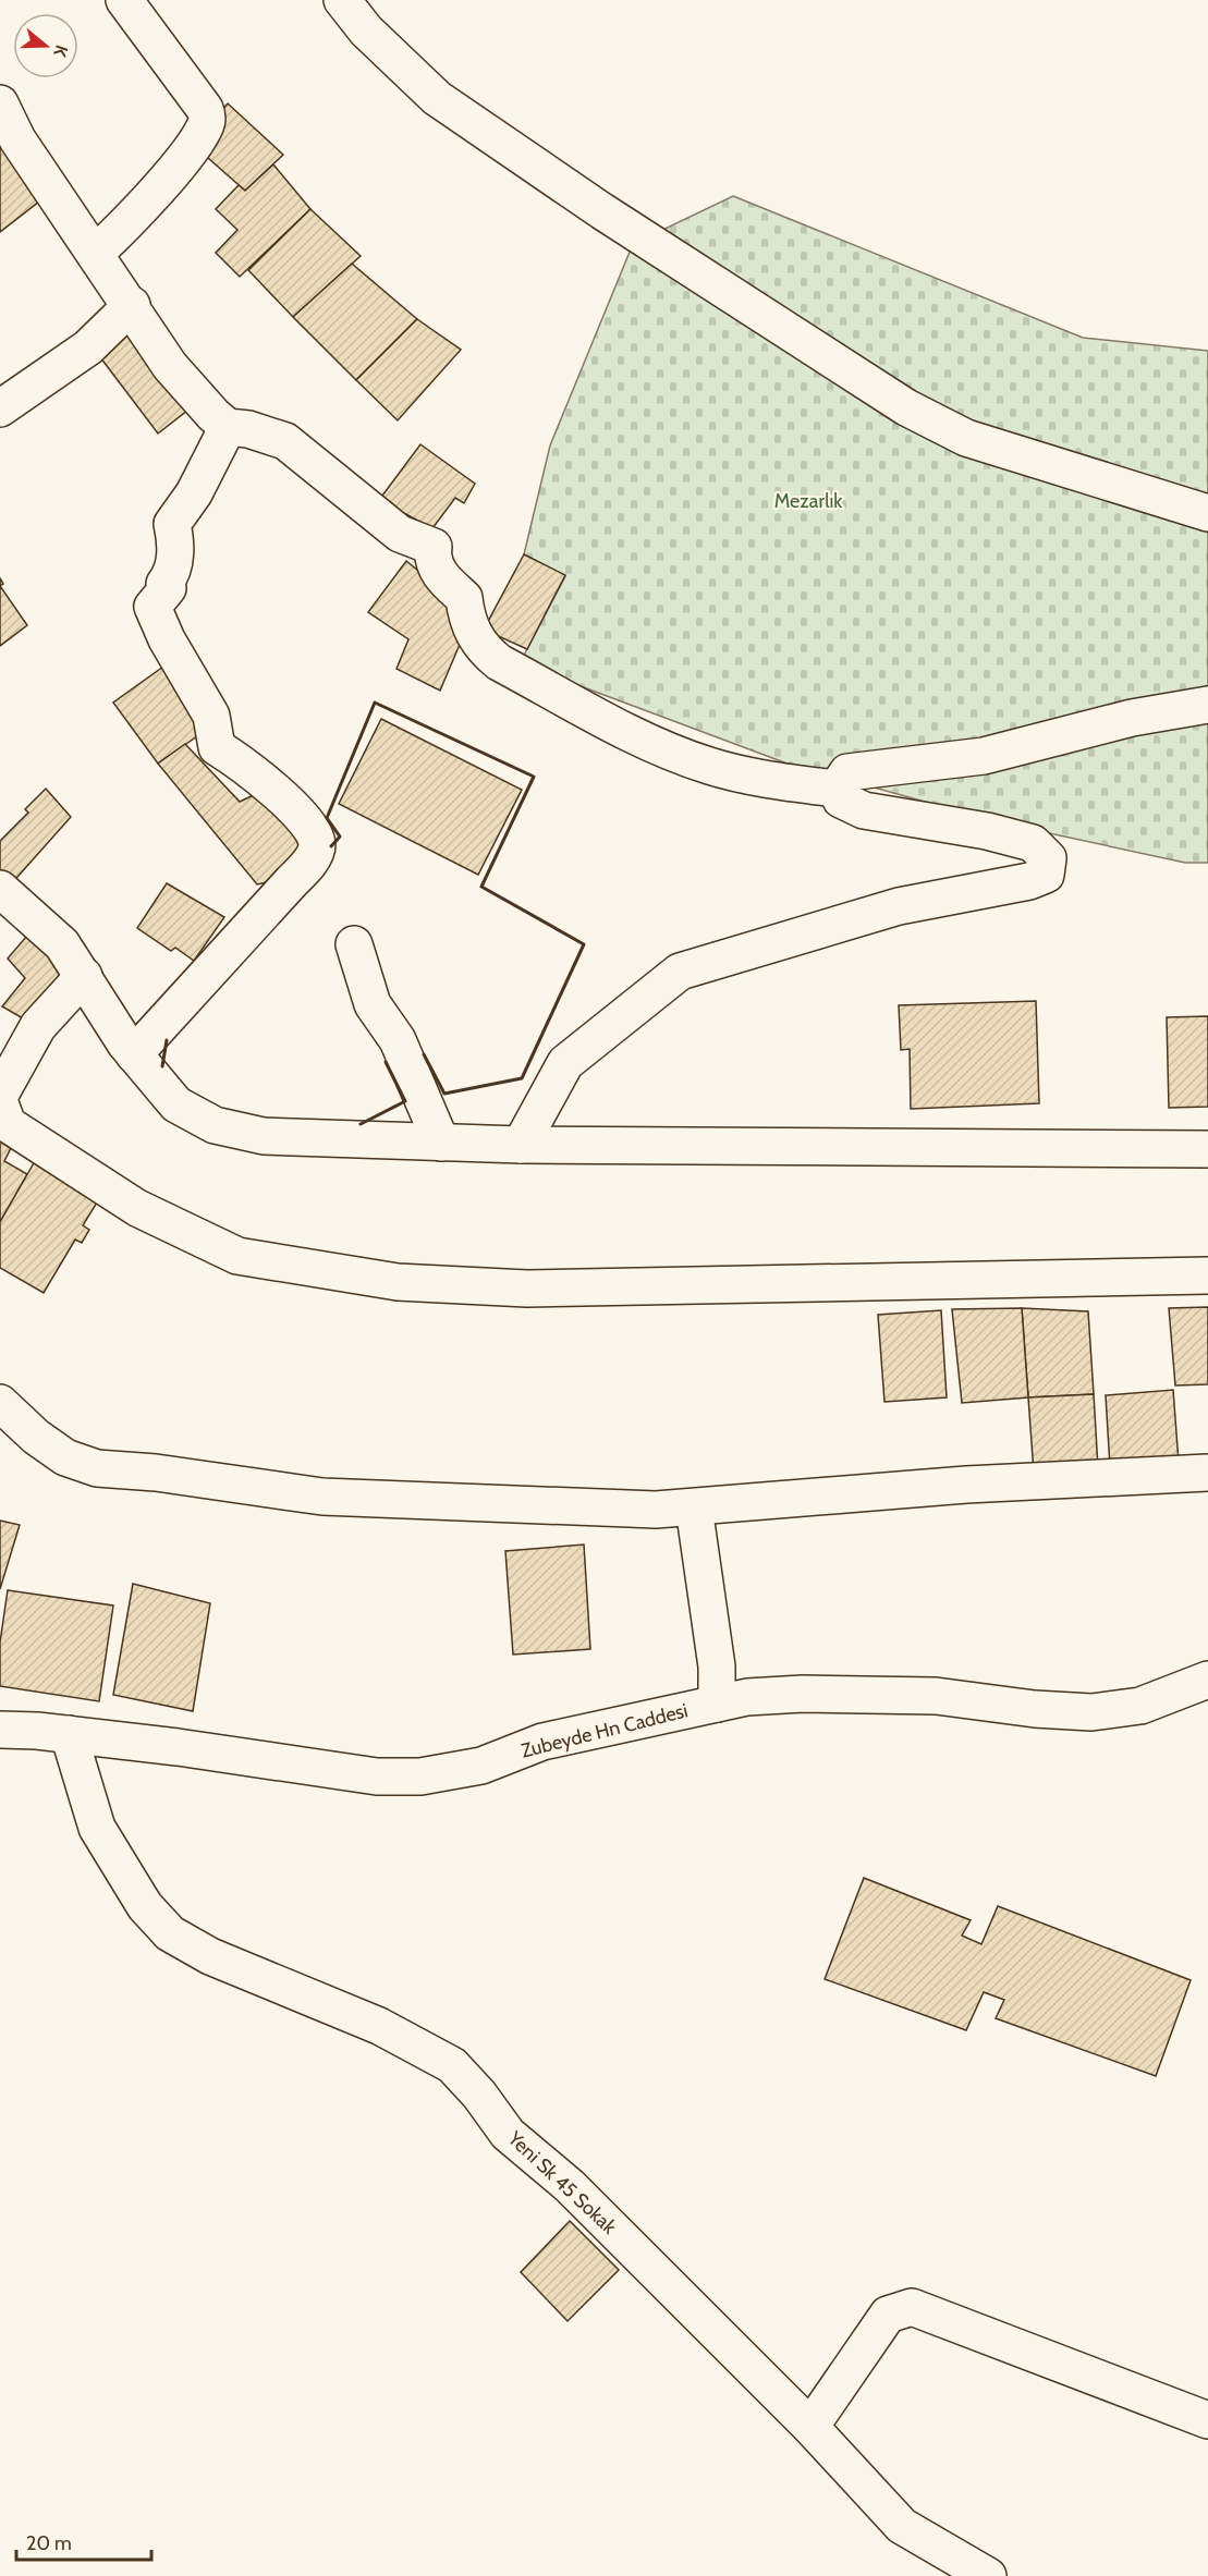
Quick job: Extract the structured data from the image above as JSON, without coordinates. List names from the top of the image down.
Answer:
{
  "streets": {
    "street": ["Zubeyde Hn Caddesi", "Yeni Sk 45 Sokak"]
  },
  "crossings": [
    ["Zubeyde Hn Caddesi", "Yeni Sk 45 Sokak"]
  ],
  "parks": ["Mezarlık"],
  "scale_bar": "20 m",
  "north": "right"
}
